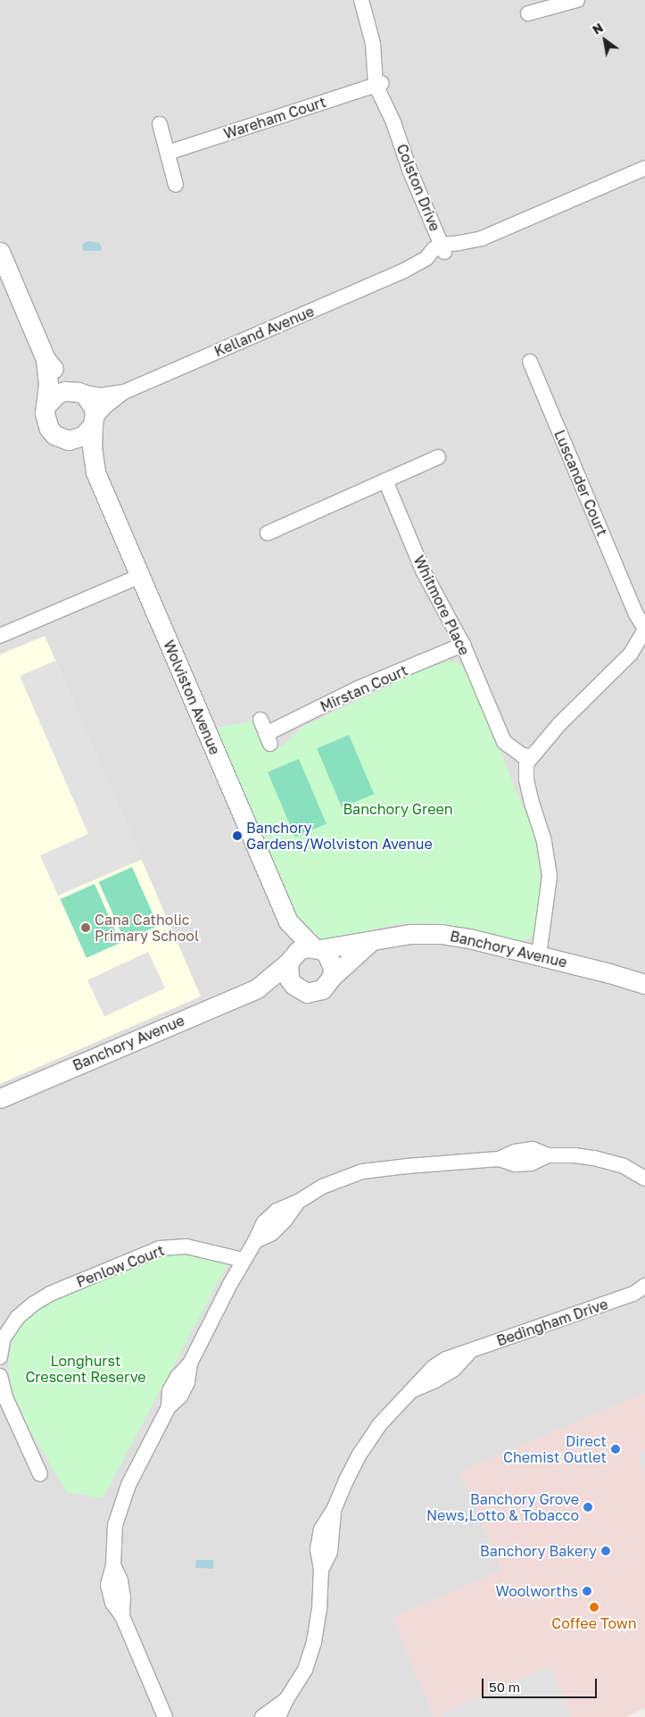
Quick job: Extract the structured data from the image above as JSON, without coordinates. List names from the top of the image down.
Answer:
{
  "streets": {
    "street": [
      "Wareham Court",
      "Colston Drive",
      "Kelland Avenue",
      "Luscander Court",
      "Whitmore Place",
      "Mirstan Court",
      "Wolviston Avenue",
      "Banchory Avenue",
      "Penlow Court",
      "Bedingham Drive"
    ]
  },
  "crossings": [
    ["Wareham Court", "Colston Drive"],
    ["Colston Drive", "Kelland Avenue"],
    ["Kelland Avenue", "Wolviston Avenue"],
    ["Whitmore Place", "Mirstan Court"],
    ["Wolviston Avenue", "Banchory Avenue"]
  ],
  "parks": ["Banchory Green", "Longhurst Crescent Reserve"],
  "places": [
    "Banchory Gardens/Wolviston Avenue",
    "Cana Catholic Primary School",
    "Direct Chemist Outlet",
    "Banchory Grove News,Lotto & Tobacco",
    "Banchory Bakery",
    "Woolworths",
    "Coffee Town"
  ],
  "scale_bar": "50 m",
  "north": "top left"
}
